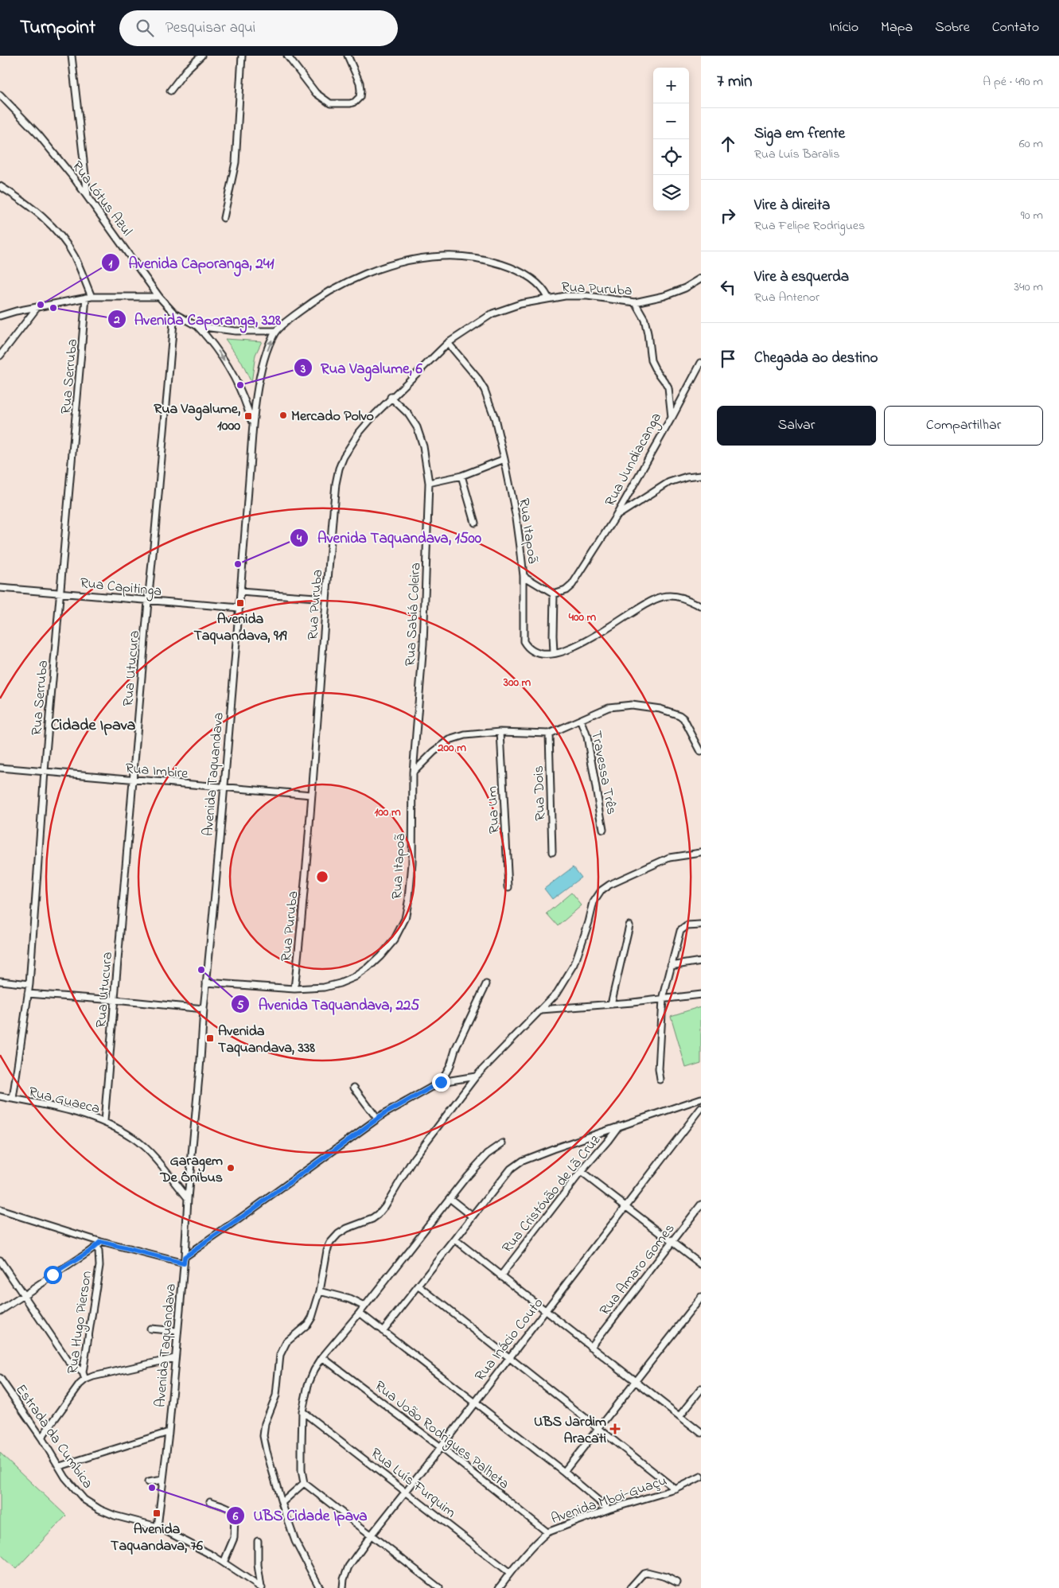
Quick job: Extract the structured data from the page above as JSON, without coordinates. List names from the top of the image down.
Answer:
{
  "streets": {
    "street": [
      "Rua Lótus Azul",
      "Rua Puruba",
      "Rua Serruba",
      "Rua Jundiacanga",
      "Rua Itapoã",
      "Rua Capitinga",
      "Rua Sabiá Coleira",
      "Rua Utucura",
      "Rua Imbire",
      "Travessa Três",
      "Avenida Taquandava",
      "Rua Dois",
      "Rua Um",
      "Rua Guaeca",
      "Rua Cristóvão de Lã Cruz",
      "Rua Amaro Gomes",
      "Rua Hugo Pierson",
      "Rua Inácio Couto",
      "Rua João Rodrigues Palheta",
      "Estrada da Cumbica",
      "Rua Luís Furquim",
      "Avenida Mboi-Guaçu"
    ]
  },
  "crossings": [
    ["Rua Lótus Azul", "Rua Utucura"],
    ["Rua Lótus Azul", "Avenida Taquandava"],
    ["Rua Puruba", "Rua Jundiacanga"],
    ["Rua Puruba", "Rua Itapoã"],
    ["Rua Puruba", "Rua Sabiá Coleira"],
    ["Rua Puruba", "Rua Imbire"],
    ["Rua Serruba", "Rua Capitinga"],
    ["Rua Serruba", "Rua Imbire"],
    ["Rua Serruba", "Rua Guaeca"],
    ["Rua Itapoã", "Rua Sabiá Coleira"],
    ["Rua Itapoã", "Avenida Taquandava"],
    ["Rua Capitinga", "Rua Utucura"],
    ["Rua Capitinga", "Avenida Taquandava"],
    ["Rua Utucura", "Rua Imbire"],
    ["Rua Utucura", "Rua Guaeca"],
    ["Rua Imbire", "Avenida Taquandava"],
    ["Avenida Taquandava", "Rua Guaeca"],
    ["Avenida Taquandava", "Estrada da Cumbica"],
    ["Rua Hugo Pierson", "Estrada da Cumbica"],
    ["Rua Inácio Couto", "Rua João Rodrigues Palheta"],
    ["Rua Inácio Couto", "Rua Luís Furquim"],
    ["Rua João Rodrigues Palheta", "Avenida Mboi-Guaçu"],
    ["Rua Luís Furquim", "Avenida Mboi-Guaçu"]
  ],
  "districts": ["Cidade Ipava"],
  "places": {
    "other": [
      "Avenida Caporanga, 241",
      "Avenida Caporanga, 328",
      "Rua Vagalume, 6",
      "Mercado Polvo",
      "Avenida Taquandava, 1500",
      "Avenida Taquandava, 225",
      "Garagem De Ônibus",
      "UBS Cidade Ipava"
    ],
    "transit": [
      "Rua Vagalume, 1000",
      "Avenida Taquandava, 919",
      "Avenida Taquandava, 338",
      "Avenida Taquandava, 76"
    ],
    "health": ["UBS Jardim Aracati"]
  },
  "page": {
    "header": "Turnpoint",
    "search": "Pesquisar aqui",
    "nav": [
      "Início",
      "Mapa",
      "Sobre",
      "Contato"
    ],
    "heading": ["7 min", "A pé · 490 m"],
    "map_buttons": ["+", "−"],
    "list": [
      ["Siga em frente", "Rua Luís Baralis", "60 m"],
      ["Vire à direita", "Rua Felipe Rodrigues", "90 m"],
      ["Vire à esquerda", "Rua Antenor", "340 m"],
      "Chegada ao destino"
    ],
    "buttons": ["Salvar", "Compartilhar"]
  },
  "rings": [
    "400 m",
    "300 m",
    "200 m",
    "100 m"
  ]
}
